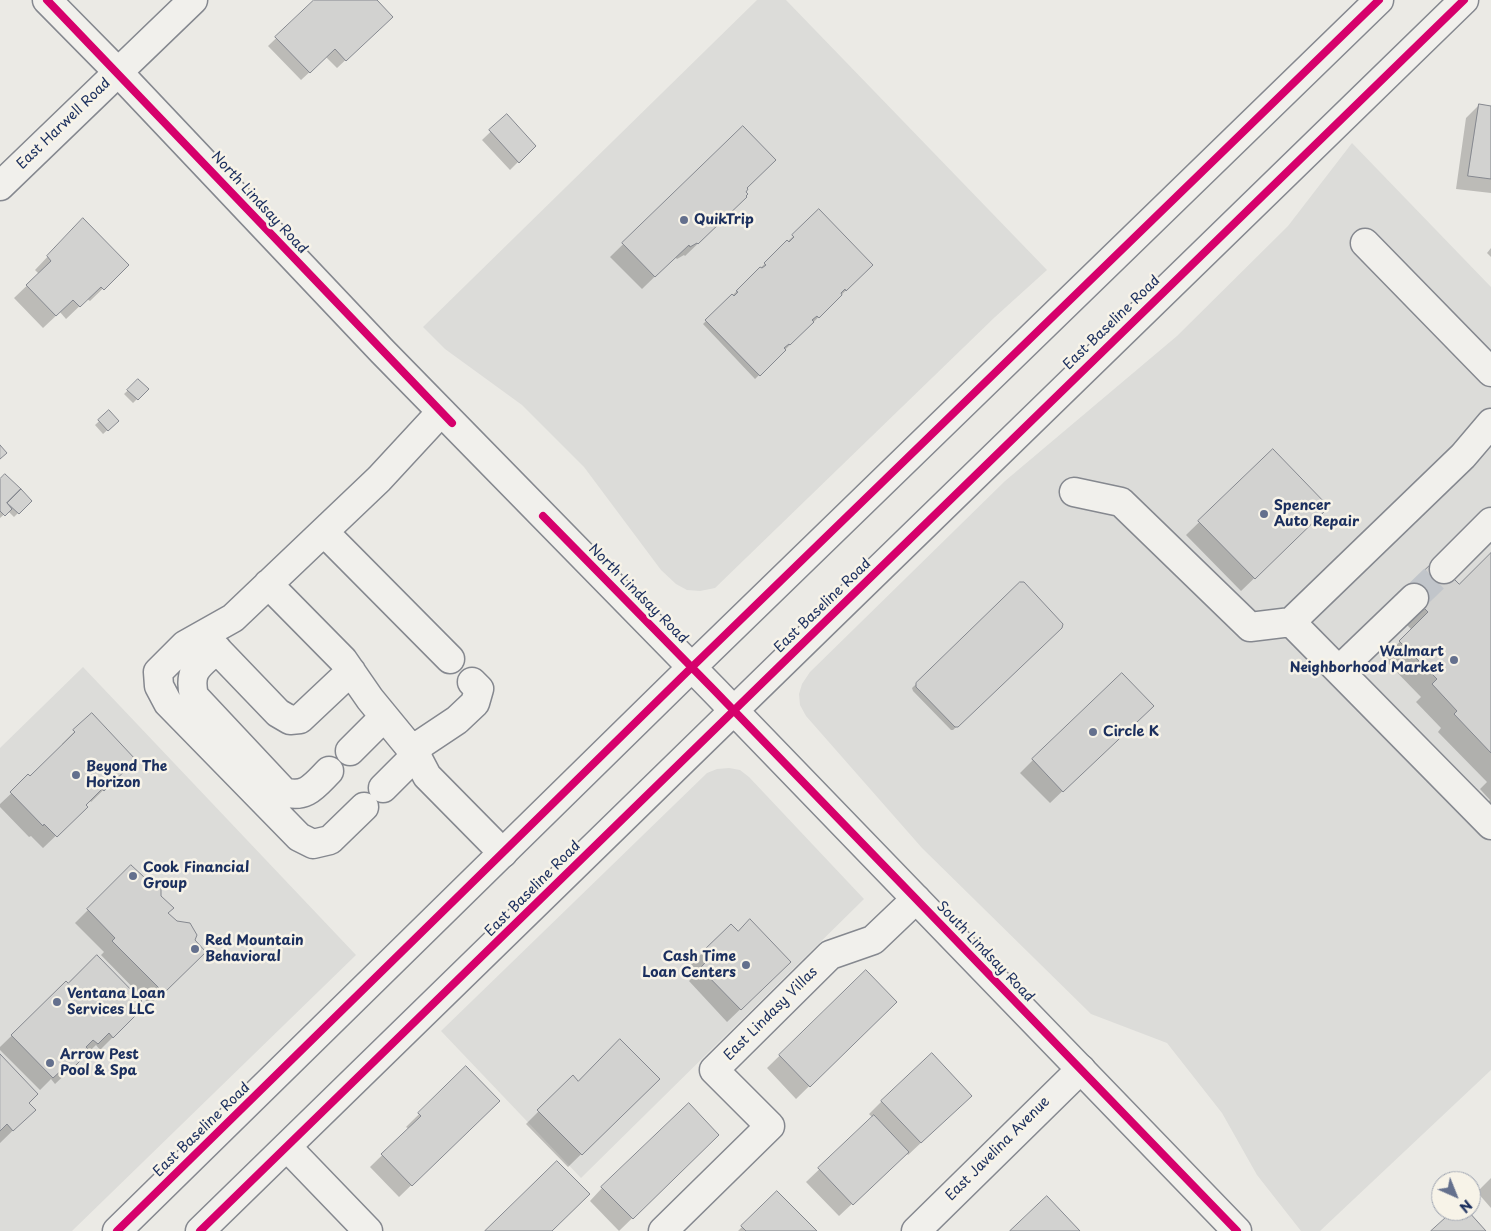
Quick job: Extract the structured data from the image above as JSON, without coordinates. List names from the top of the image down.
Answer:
{
  "streets": {
    "main road": [
      "East Harwell Road",
      "North Lindsay Road",
      "East Baseline Road",
      "South Lindsay Road",
      "East Lindasy Villas",
      "East Javelina Avenue"
    ]
  },
  "crossings": [
    ["East Harwell Road", "North Lindsay Road"],
    ["North Lindsay Road", "East Baseline Road"],
    ["North Lindsay Road", "South Lindsay Road"],
    ["East Baseline Road", "South Lindsay Road"],
    ["South Lindsay Road", "East Lindasy Villas"],
    ["South Lindsay Road", "East Javelina Avenue"]
  ],
  "places": [
    "QuikTrip",
    "Spencer Auto Repair",
    "Walmart Neighborhood Market",
    "Circle K",
    "Beyond The Horizon",
    "Cook Financial Group",
    "Red Mountain Behavioral",
    "Cash Time Loan Centers",
    "Ventana Loan Services LLC",
    "Arrow Pest Pool & Spa"
  ],
  "north": "bottom right"
}
